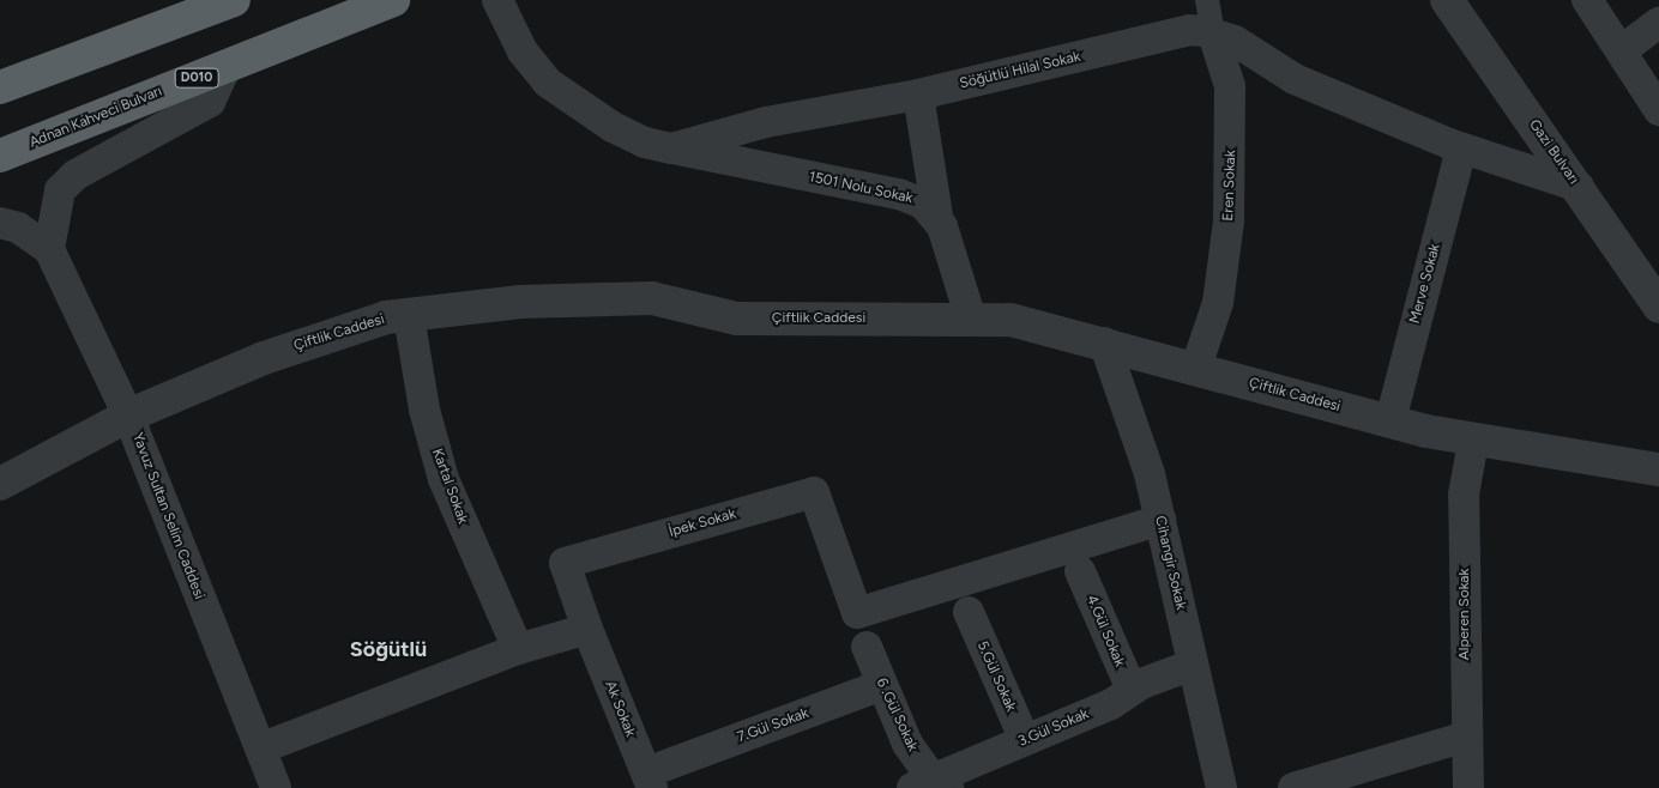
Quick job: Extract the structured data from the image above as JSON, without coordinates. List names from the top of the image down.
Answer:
{
  "streets": {
    "highway": ["D010", "Adnan Kahveci Bulvarı"],
    "street": [
      "Söğütlü Hilal Sokak",
      "Gazi Bulvarı",
      "Eren Sokak",
      "1501 Nolu Sokak",
      "Merve Sokak",
      "Çiftlik Caddesi",
      "Kartal Sokak",
      "Yavuz Sultan Selim Caddesi",
      "İpek Sokak",
      "Cihangir Sokak",
      "Alperen Sokak",
      "4.Gül Sokak",
      "5.Gül Sokak",
      "Ak Sokak",
      "6 .Gül Sokak",
      "7.Gül Sokak",
      "3.Gül Sokak"
    ]
  },
  "crossings": [
    ["Söğütlü Hilal Sokak", "Gazi Bulvarı"],
    ["Söğütlü Hilal Sokak", "Eren Sokak"],
    ["Söğütlü Hilal Sokak", "1501 Nolu Sokak"],
    ["Söğütlü Hilal Sokak", "Merve Sokak"],
    ["Eren Sokak", "Çiftlik Caddesi"],
    ["Merve Sokak", "Çiftlik Caddesi"],
    ["Çiftlik Caddesi", "Kartal Sokak"],
    ["Çiftlik Caddesi", "Yavuz Sultan Selim Caddesi"],
    ["Çiftlik Caddesi", "Cihangir Sokak"],
    ["Çiftlik Caddesi", "Alperen Sokak"],
    ["İpek Sokak", "Cihangir Sokak"],
    ["İpek Sokak", "Ak Sokak"],
    ["Cihangir Sokak", "3.Gül Sokak"],
    ["4.Gül Sokak", "3.Gül Sokak"],
    ["5.Gül Sokak", "3.Gül Sokak"],
    ["Ak Sokak", "7.Gül Sokak"],
    ["6 .Gül Sokak", "7.Gül Sokak"],
    ["6 .Gül Sokak", "3.Gül Sokak"]
  ],
  "districts": ["Söğütlü"]
}
